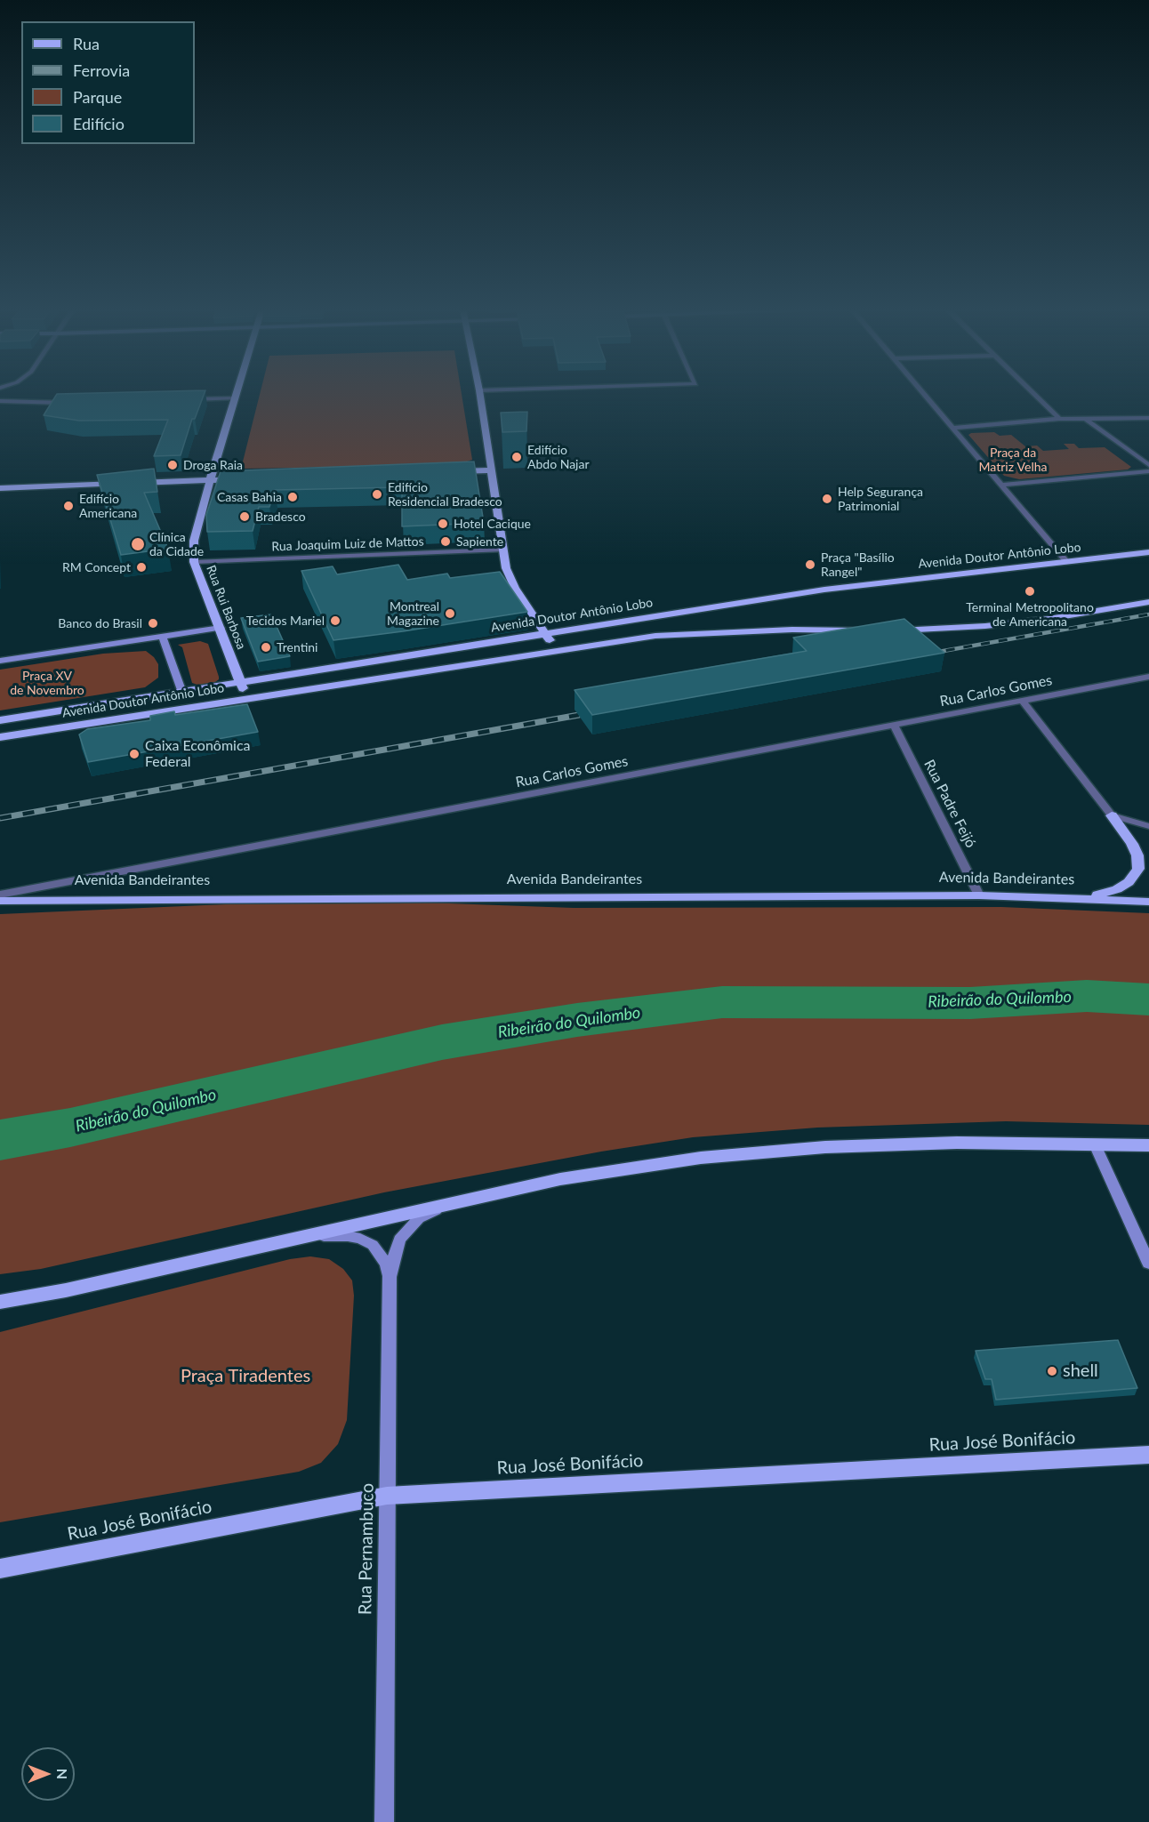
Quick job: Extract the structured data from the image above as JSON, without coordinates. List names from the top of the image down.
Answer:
{
  "streets": {
    "main road": [
      "Avenida Doutor Antônio Lobo",
      "Rua Rui Barbosa",
      "Avenida Bandeirantes",
      "Rua José Bonifácio"
    ],
    "street": [
      "Rua Joaquim Luiz de Mattos",
      "Rua Carlos Gomes",
      "Rua Padre Feijó",
      "Rua Pernambuco"
    ]
  },
  "crossings": [
    ["Rua Joaquim Luiz de Mattos", "Rua Rui Barbosa"],
    ["Avenida Doutor Antônio Lobo", "Rua Rui Barbosa"],
    ["Rua Carlos Gomes", "Rua Padre Feijó"],
    ["Rua Padre Feijó", "Avenida Bandeirantes"],
    ["Rua José Bonifácio", "Rua Pernambuco"]
  ],
  "water": ["Ribeirão do Quilombo"],
  "parks": ["Praça da Matriz Velha", "Praça XV de Novembro", "Praça Tiradentes"],
  "places": [
    "Edifício Abdo Najar",
    "Droga Raia",
    "Edifício Residencial Bradesco",
    "Casas Bahia",
    "Help Segurança Patrimonial",
    "Edifício Americana",
    "Bradesco",
    "Hotel Cacique",
    "Sapiente",
    "Clínica da Cidade",
    "Praça \"Basílio Rangel\"",
    "RM Concept",
    "Terminal Metropolitano de Americana",
    "Montreal Magazine",
    "Tecidos Mariel",
    "Banco do Brasil",
    "Trentini",
    "Caixa Econômica Federal",
    "shell"
  ],
  "legend": [
    "Rua",
    "Ferrovia",
    "Parque",
    "Edifício"
  ],
  "north": "right"
}
